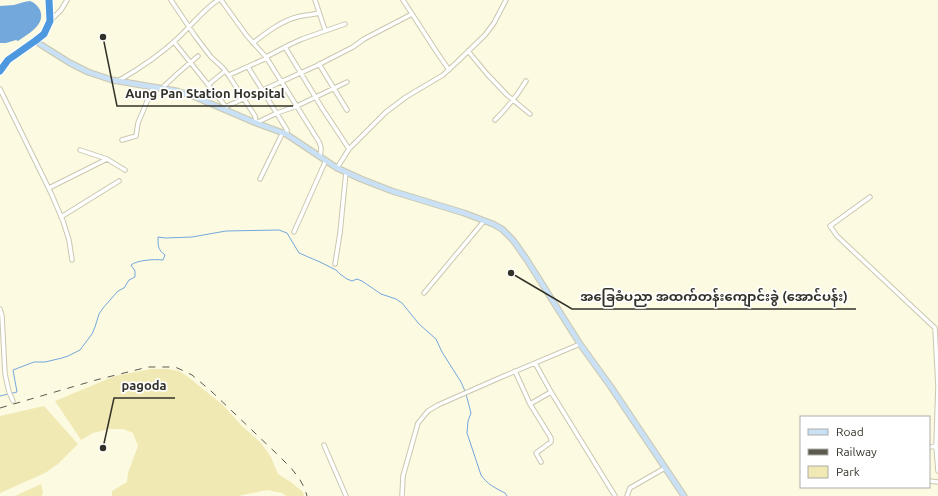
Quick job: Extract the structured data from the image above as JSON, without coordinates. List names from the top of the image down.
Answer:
{
  "places": ["Aung Pan Station Hospital", "အခြေခံပညာ အထက်တန်းကျောင်းခွဲ (အောင်ပန်း)", "pagoda"],
  "legend": ["Road", "Railway", "Park"]
}
